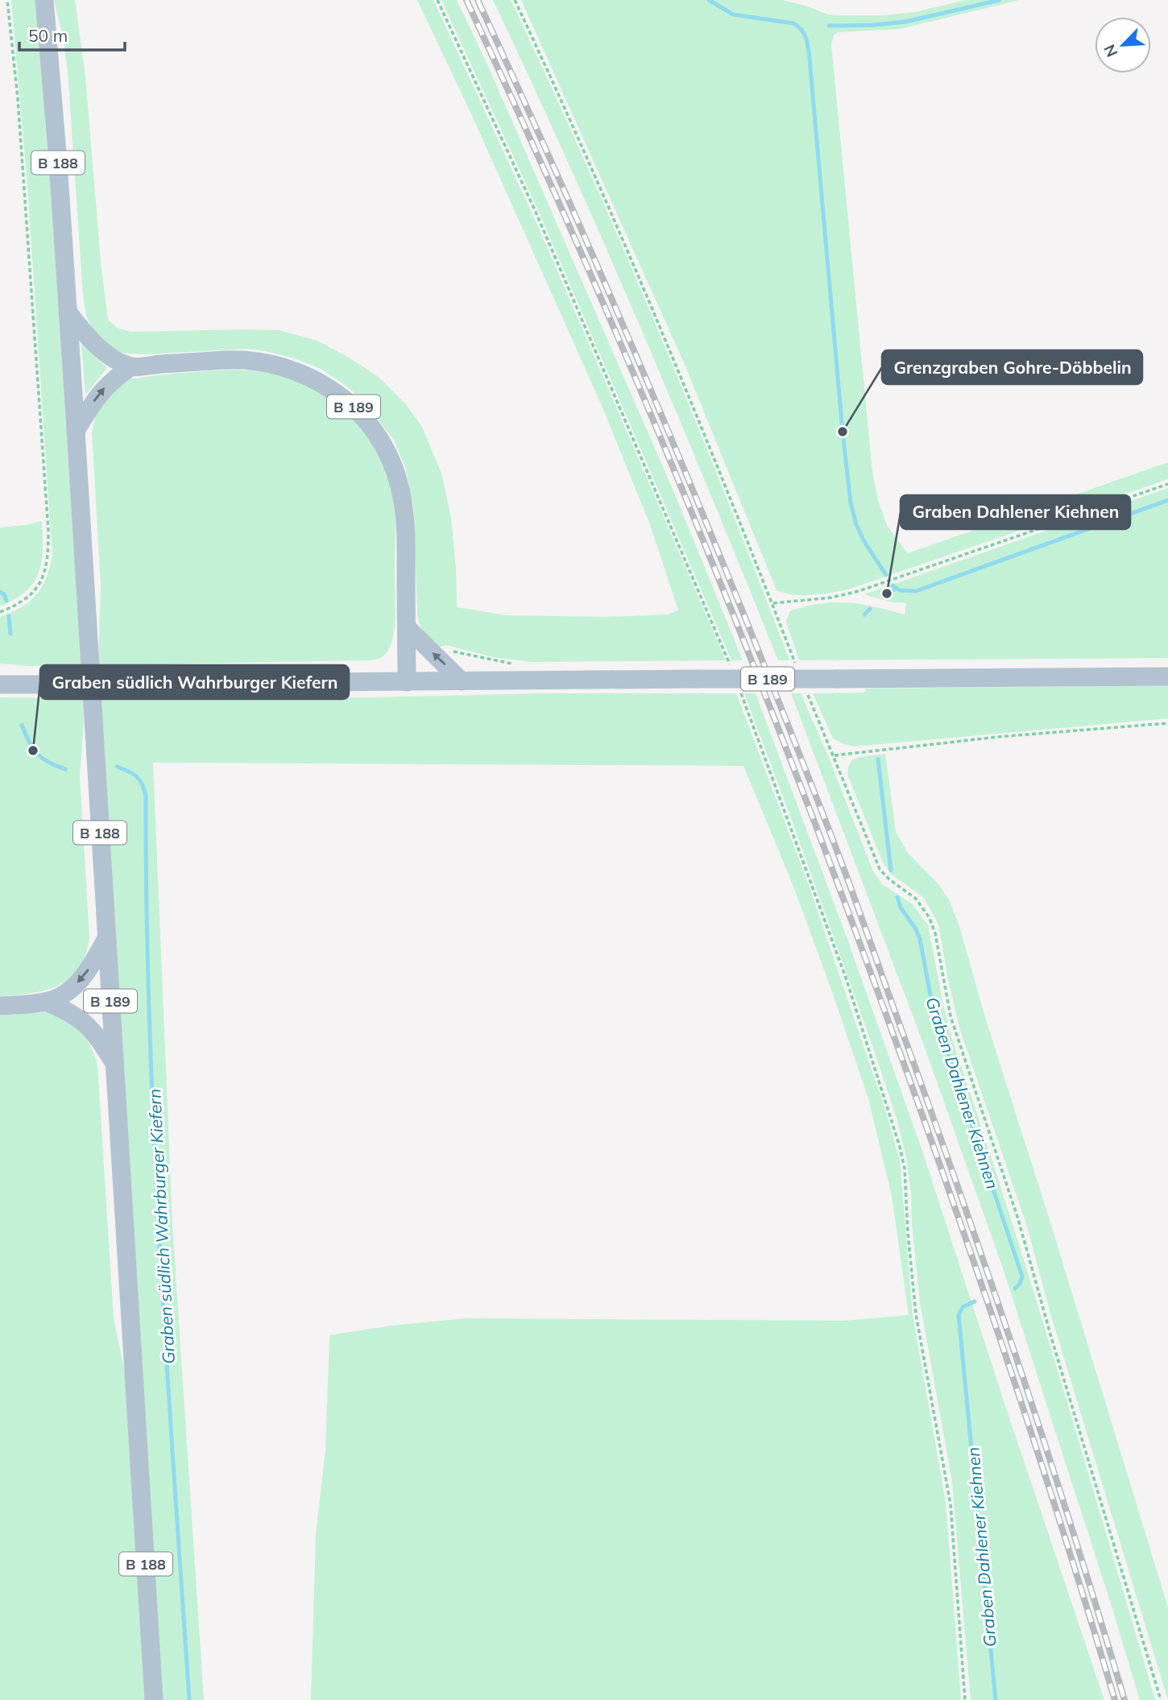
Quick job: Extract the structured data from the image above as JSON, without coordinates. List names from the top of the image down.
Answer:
{
  "streets": {
    "main road": ["B 188", "B 189"]
  },
  "crossings": [
    ["B 188", "B 189"]
  ],
  "water": ["Graben Dahlener Kiehnen", "Graben südlich Wahrburger Kiefern"],
  "places": ["Grenzgraben Gohre-Döbbelin", "Graben Dahlener Kiehnen", "Graben südlich Wahrburger Kiefern"],
  "scale_bar": "50 m",
  "north": "bottom left"
}
